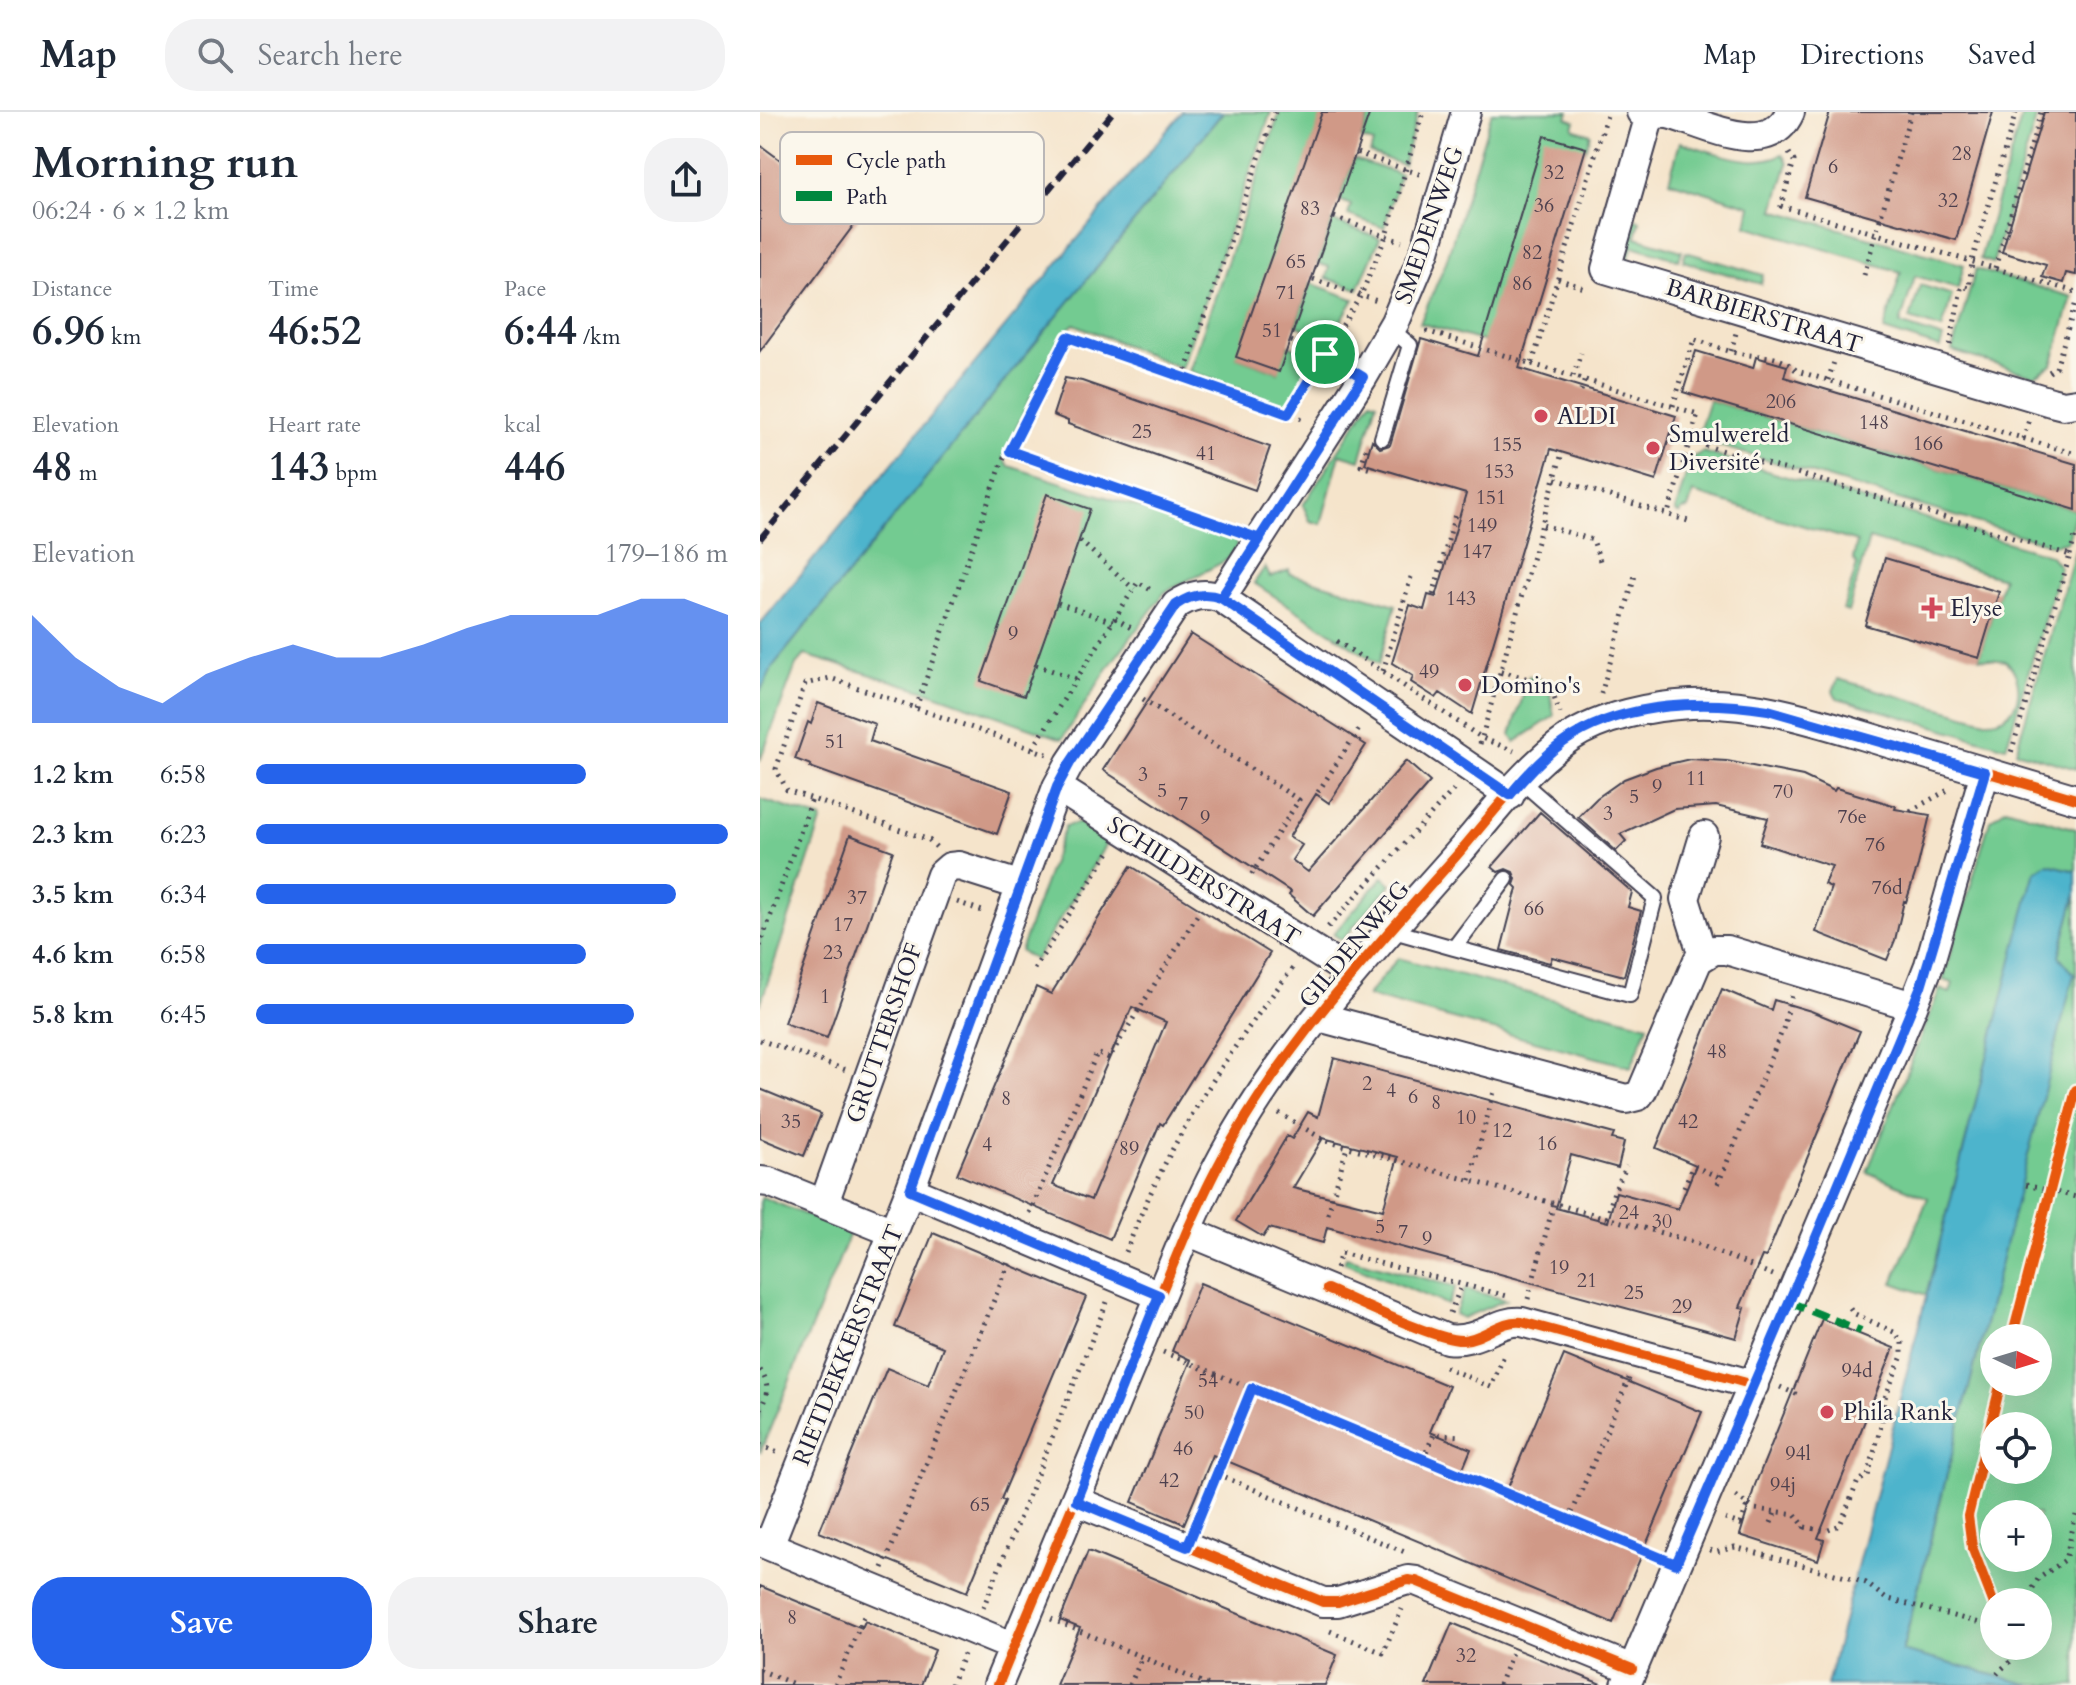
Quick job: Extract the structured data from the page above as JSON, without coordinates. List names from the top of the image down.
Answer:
{
  "streets": {
    "street": [
      "SMEDENWEG",
      "BARBIERSTRAAT",
      "SCHILDERSTRAAT",
      "GILDENWEG",
      "GRUTTERSHOF",
      "RIETDEKKERSTRAAT"
    ]
  },
  "crossings": [
    ["SCHILDERSTRAAT", "GILDENWEG"]
  ],
  "places": {
    "other": [
      "ALDI",
      "Smulwereld Diversité",
      "Domino's",
      "Phila Rank"
    ],
    "health": ["Elyse"]
  },
  "house_numbers": [
    "28",
    "6",
    "32",
    "32",
    "36",
    "83",
    "82",
    "65",
    "86",
    "71",
    "51",
    "206",
    "148",
    "25",
    "166",
    "155",
    "41",
    "153",
    "151",
    "149",
    "147",
    "143",
    "9",
    "49",
    "51",
    "3",
    "11",
    "9",
    "5",
    "70",
    "5",
    "7",
    "3",
    "76e",
    "9",
    "76",
    "76d",
    "37",
    "66",
    "17",
    "23",
    "1",
    "48",
    "2",
    "4",
    "6",
    "8",
    "8",
    "10",
    "35",
    "42",
    "12",
    "16",
    "4",
    "89",
    "24",
    "30",
    "5",
    "7",
    "9",
    "19",
    "21",
    "25",
    "29",
    "94d",
    "54",
    "50",
    "46",
    "94l",
    "42",
    "94j",
    "65",
    "8",
    "32"
  ],
  "legend": ["Cycle path", "Path"],
  "north": "right",
  "page": {
    "header": "Map",
    "search": "Search here",
    "nav": ["Map", "Directions", "Saved"],
    "heading": ["Morning run", "06:24 · 6 × 1.2 km"],
    "stats": [
      ["Distance", "6.96 km"],
      ["Time", "46:52"],
      ["Pace", "6:44 /km"],
      ["Elevation", "48 m"],
      ["Heart rate", "143 bpm"],
      ["kcal", "446"]
    ],
    "chart": ["Elevation", "179–186 m"],
    "list": [
      {
        "name": "1.2 km",
        "note": "6:58"
      },
      {
        "name": "2.3 km",
        "note": "6:23"
      },
      {
        "name": "3.5 km",
        "note": "6:34"
      },
      {
        "name": "4.6 km",
        "note": "6:58"
      },
      {
        "name": "5.8 km",
        "note": "6:45"
      }
    ],
    "map_buttons": ["+", "−"],
    "buttons": ["Save", "Share"]
  }
}
